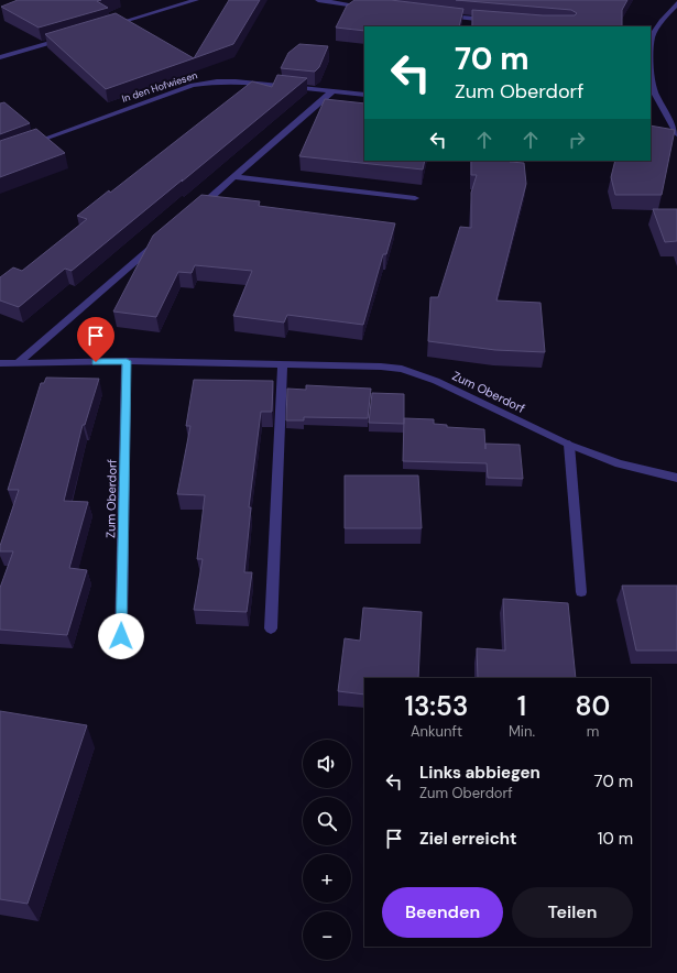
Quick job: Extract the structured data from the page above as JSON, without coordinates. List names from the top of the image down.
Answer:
{
  "streets": {
    "street": ["In den Hofwiesen", "Zum Oberdorf"]
  },
  "page": {
    "turn": ["70 m", "Zum Oberdorf"],
    "eta": [
      "13:53",
      "Ankunft",
      "1",
      "Min.",
      "80",
      "m"
    ],
    "map_buttons": ["+", "−"],
    "list": [
      {
        "name": "Links abbiegen",
        "note": "Zum Oberdorf",
        "value": "70 m"
      },
      {
        "name": "Ziel erreicht",
        "value": "10 m"
      }
    ],
    "buttons": ["Beenden", "Teilen"]
  }
}
